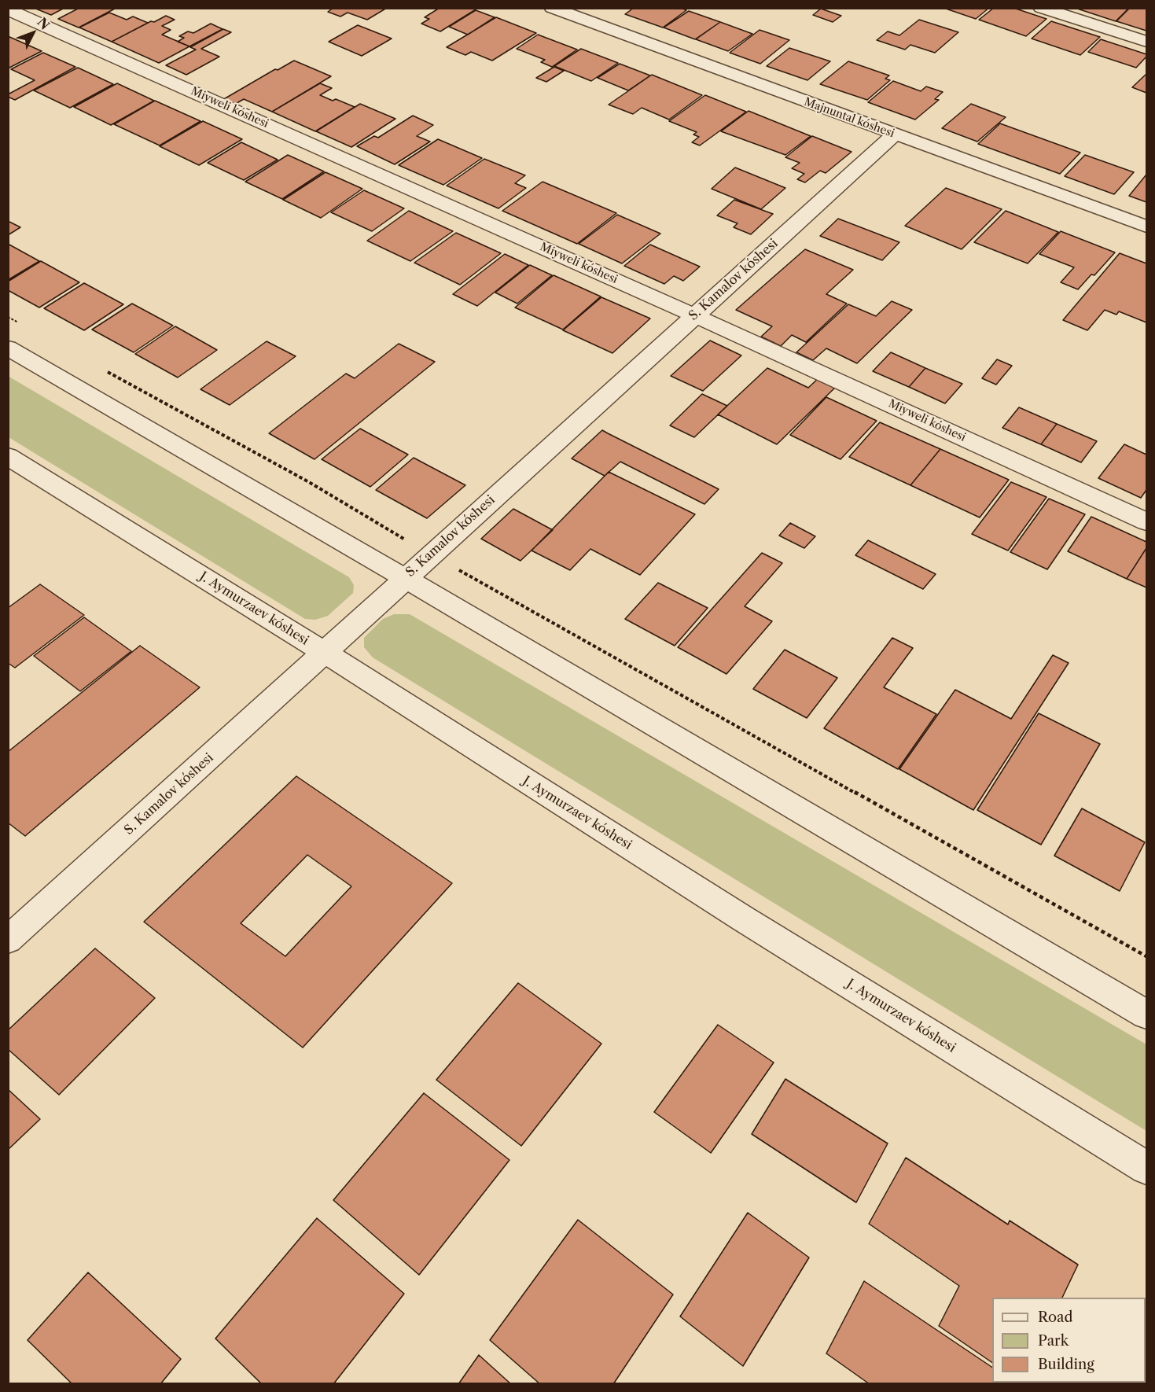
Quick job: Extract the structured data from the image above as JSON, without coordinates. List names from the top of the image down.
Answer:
{
  "streets": {
    "street": [
      "Miyweli kóshesi",
      "Majnuntal kóshesi",
      "S. Kamalov kóshesi",
      "J. Aymurzaev kóshesi"
    ]
  },
  "crossings": [
    ["Miyweli kóshesi", "S. Kamalov kóshesi"],
    ["Majnuntal kóshesi", "S. Kamalov kóshesi"],
    ["S. Kamalov kóshesi", "J. Aymurzaev kóshesi"]
  ],
  "legend": ["Road", "Park", "Building"],
  "north": "top right"
}
